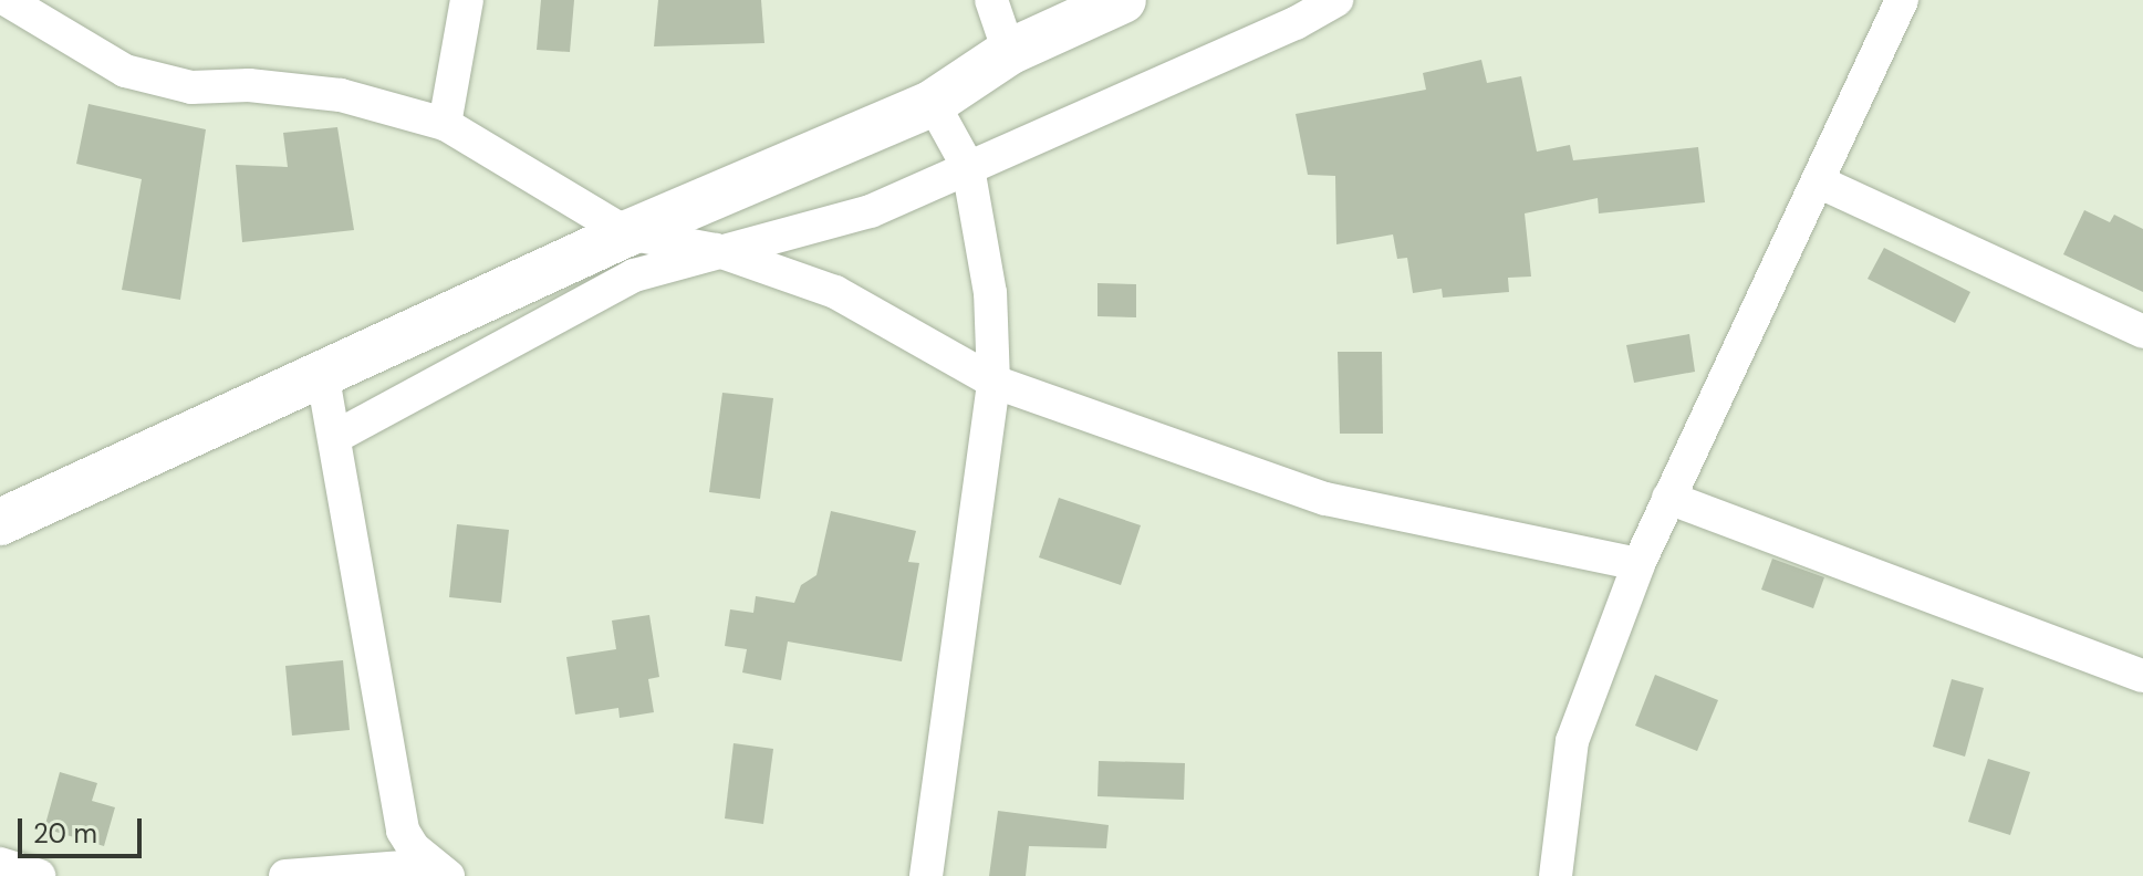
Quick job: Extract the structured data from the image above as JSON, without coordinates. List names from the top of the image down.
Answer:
{
  "scale_bar": "20 m"
}
